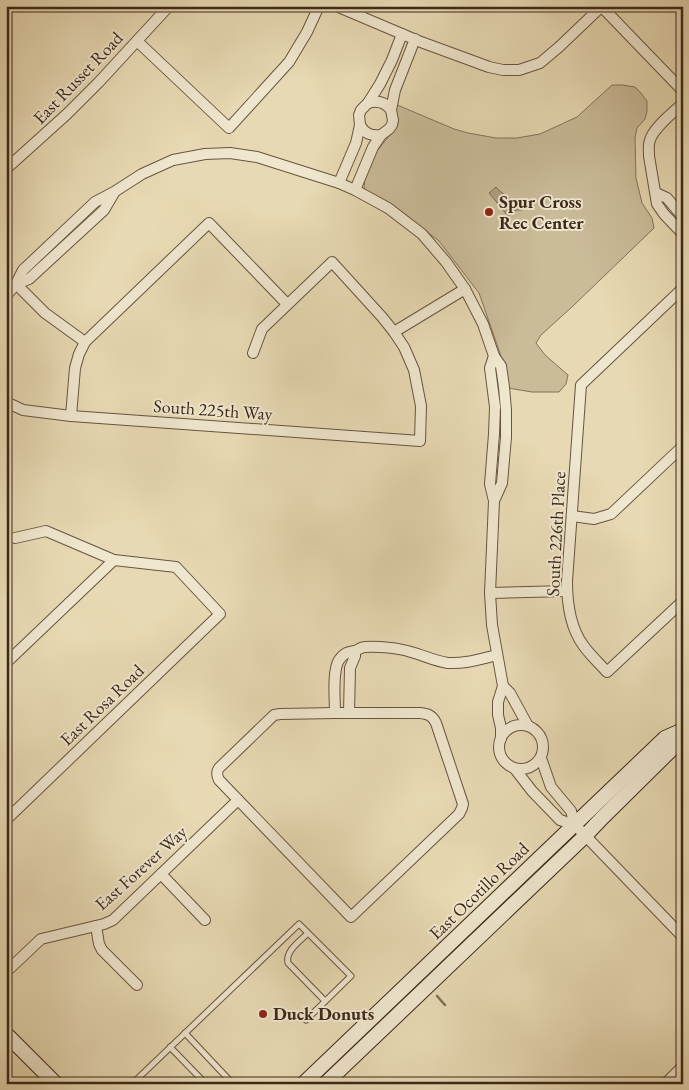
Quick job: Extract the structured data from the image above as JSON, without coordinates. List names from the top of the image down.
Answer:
{
  "streets": {
    "main road": ["East Ocotillo Road"],
    "street": [
      "East Russet Road",
      "South 225th Way",
      "South 226th Place",
      "East Rosa Road",
      "East Forever Way"
    ]
  },
  "places": ["Spur Cross Rec Center", "Duck Donuts"]
}
